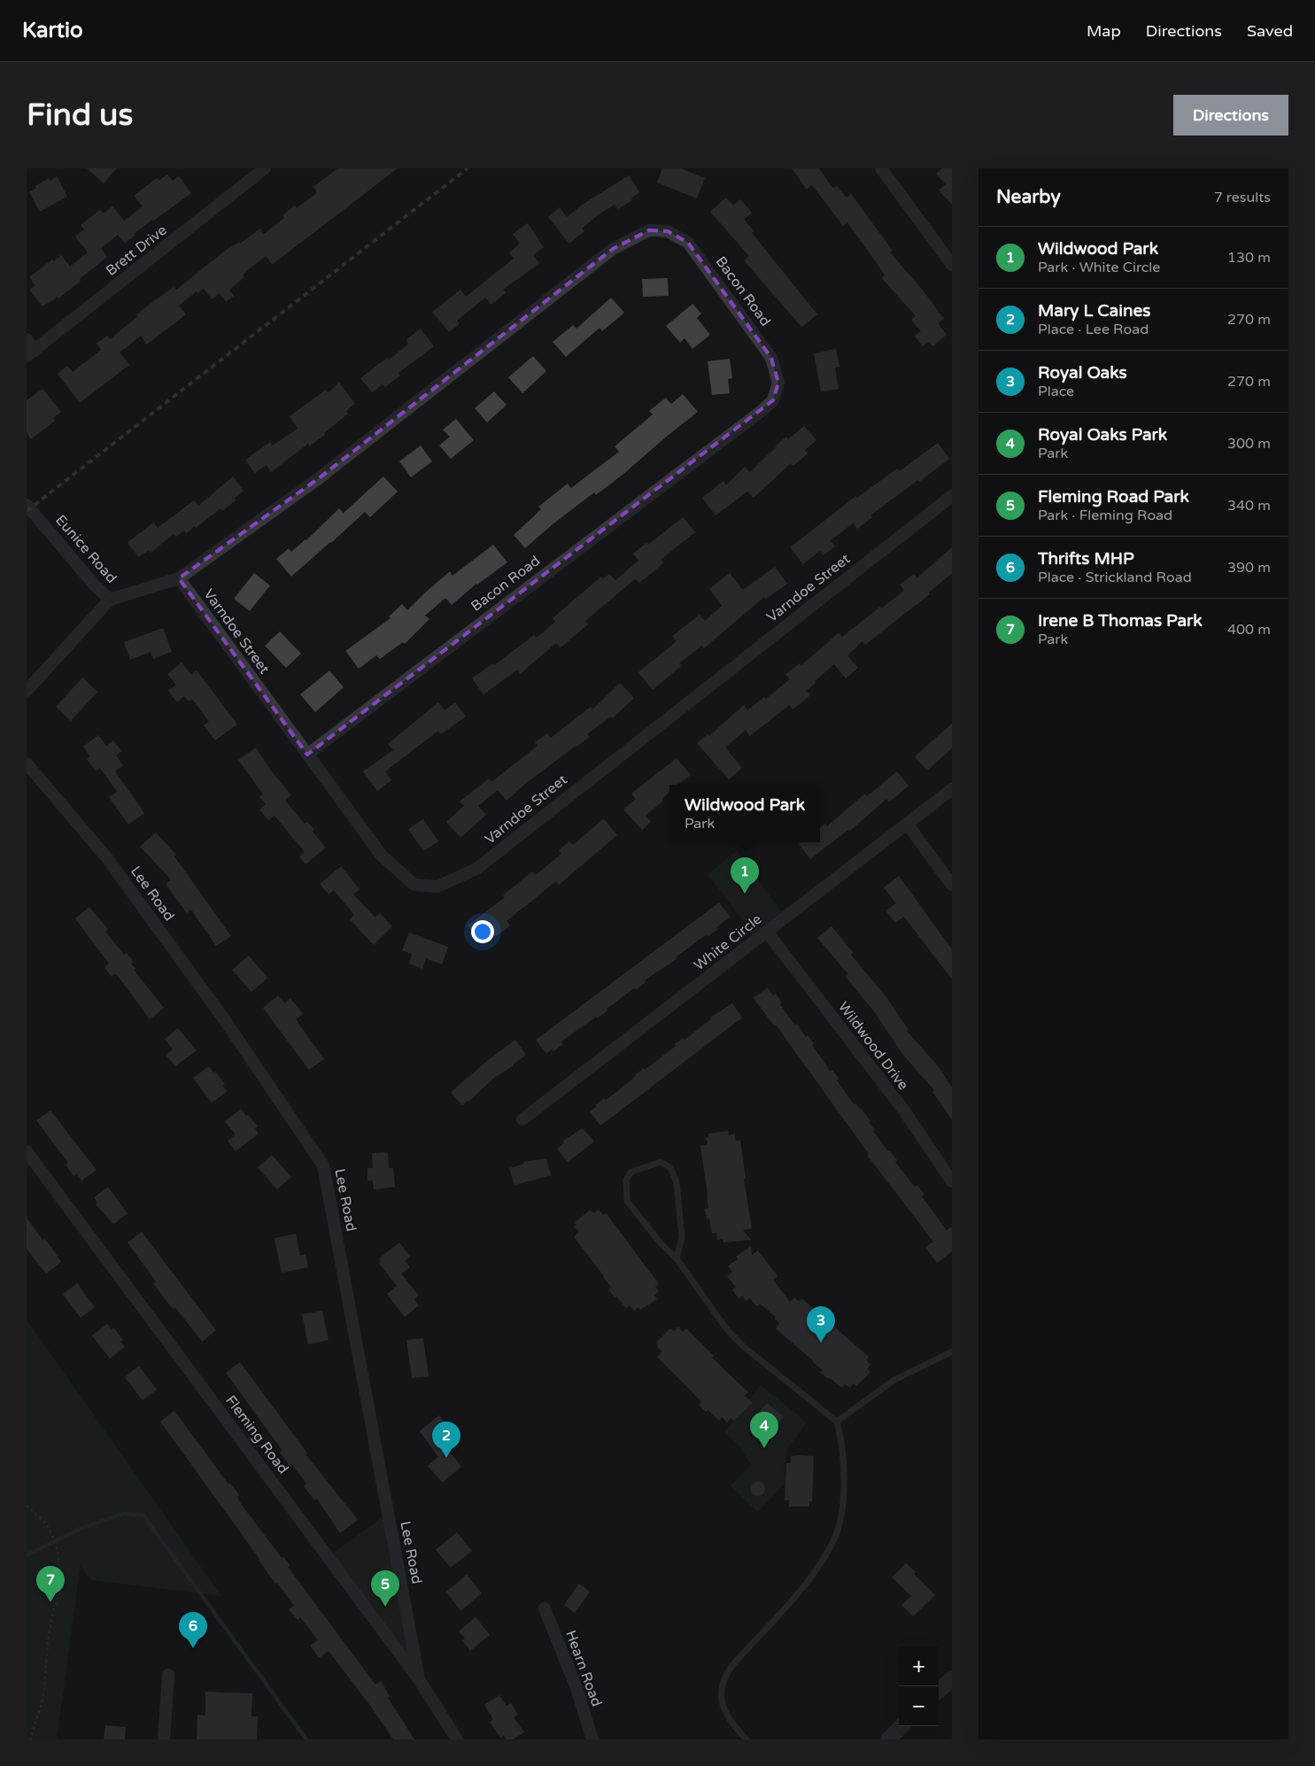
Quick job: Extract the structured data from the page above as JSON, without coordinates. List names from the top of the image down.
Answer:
{
  "streets": {
    "street": [
      "Brett Drive",
      "Bacon Road",
      "Eunice Road",
      "Varndoe Street",
      "Lee Road",
      "White Circle",
      "Wildwood Drive",
      "Fleming Road",
      "Hearn Road"
    ]
  },
  "crossings": [
    ["Bacon Road", "Eunice Road"],
    ["Bacon Road", "Varndoe Street"],
    ["Eunice Road", "Varndoe Street"],
    ["Lee Road", "Fleming Road"],
    ["White Circle", "Wildwood Drive"]
  ],
  "page": {
    "header": "Kartio",
    "nav": ["Map", "Directions", "Saved"],
    "buttons": "Directions",
    "title": "Find us",
    "heading": ["Nearby", "7 results"],
    "list": [
      {
        "mark": "1",
        "name": "Wildwood Park",
        "note": "Park · White Circle",
        "value": "130 m"
      },
      {
        "mark": "2",
        "name": "Mary L Caines",
        "note": "Place · Lee Road",
        "value": "270 m"
      },
      {
        "mark": "3",
        "name": "Royal Oaks",
        "note": "Place",
        "value": "270 m"
      },
      {
        "mark": "4",
        "name": "Royal Oaks Park",
        "note": "Park",
        "value": "300 m"
      },
      {
        "mark": "5",
        "name": "Fleming Road Park",
        "note": "Park · Fleming Road",
        "value": "340 m"
      },
      {
        "mark": "6",
        "name": "Thrifts MHP",
        "note": "Place · Strickland Road",
        "value": "390 m"
      },
      {
        "mark": "7",
        "name": "Irene B Thomas Park",
        "note": "Park",
        "value": "400 m"
      }
    ],
    "popup": ["Wildwood Park", "Park"],
    "pins": [
      "1",
      "3",
      "4",
      "2",
      "7",
      "5",
      "6"
    ],
    "map_buttons": ["+", "−"]
  }
}
